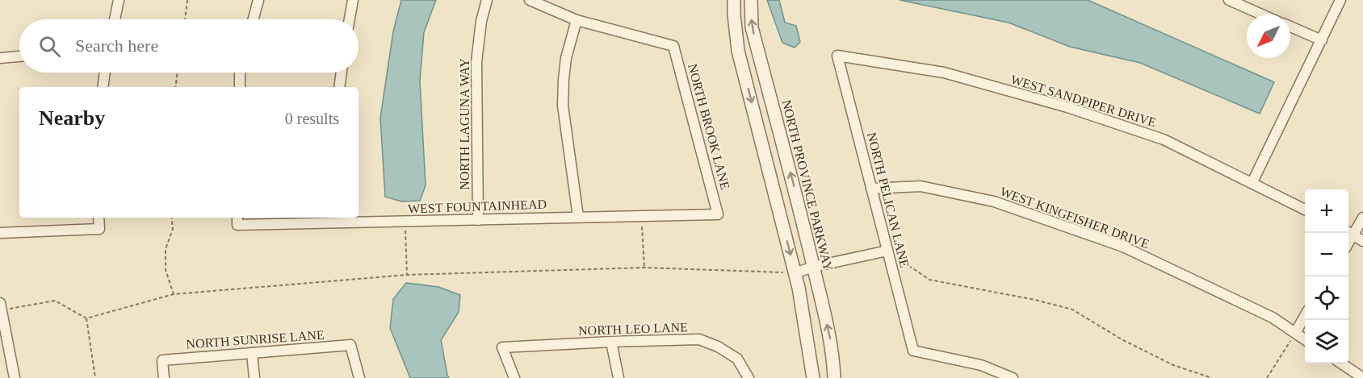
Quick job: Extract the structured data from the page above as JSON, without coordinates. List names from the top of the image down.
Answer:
{
  "streets": {
    "street": [
      "WEST SANDPIPER DRIVE",
      "NORTH LAGUNA WAY",
      "NORTH BROOK LANE",
      "NORTH PROVINCE PARKWAY",
      "NORTH PELICAN LANE",
      "WEST FOUNTAINHEAD",
      "WEST KINGFISHER DRIVE",
      "NORTH LEO LANE",
      "NORTH SUNRISE LANE"
    ]
  },
  "crossings": [
    ["WEST SANDPIPER DRIVE", "NORTH PELICAN LANE"],
    ["NORTH LAGUNA WAY", "WEST FOUNTAINHEAD"],
    ["NORTH BROOK LANE", "WEST FOUNTAINHEAD"],
    ["NORTH PELICAN LANE", "WEST KINGFISHER DRIVE"]
  ],
  "north": "bottom left",
  "page": {
    "search": "Search here",
    "heading": ["Nearby", "0 results"],
    "map_buttons": ["+", "−"]
  }
}
